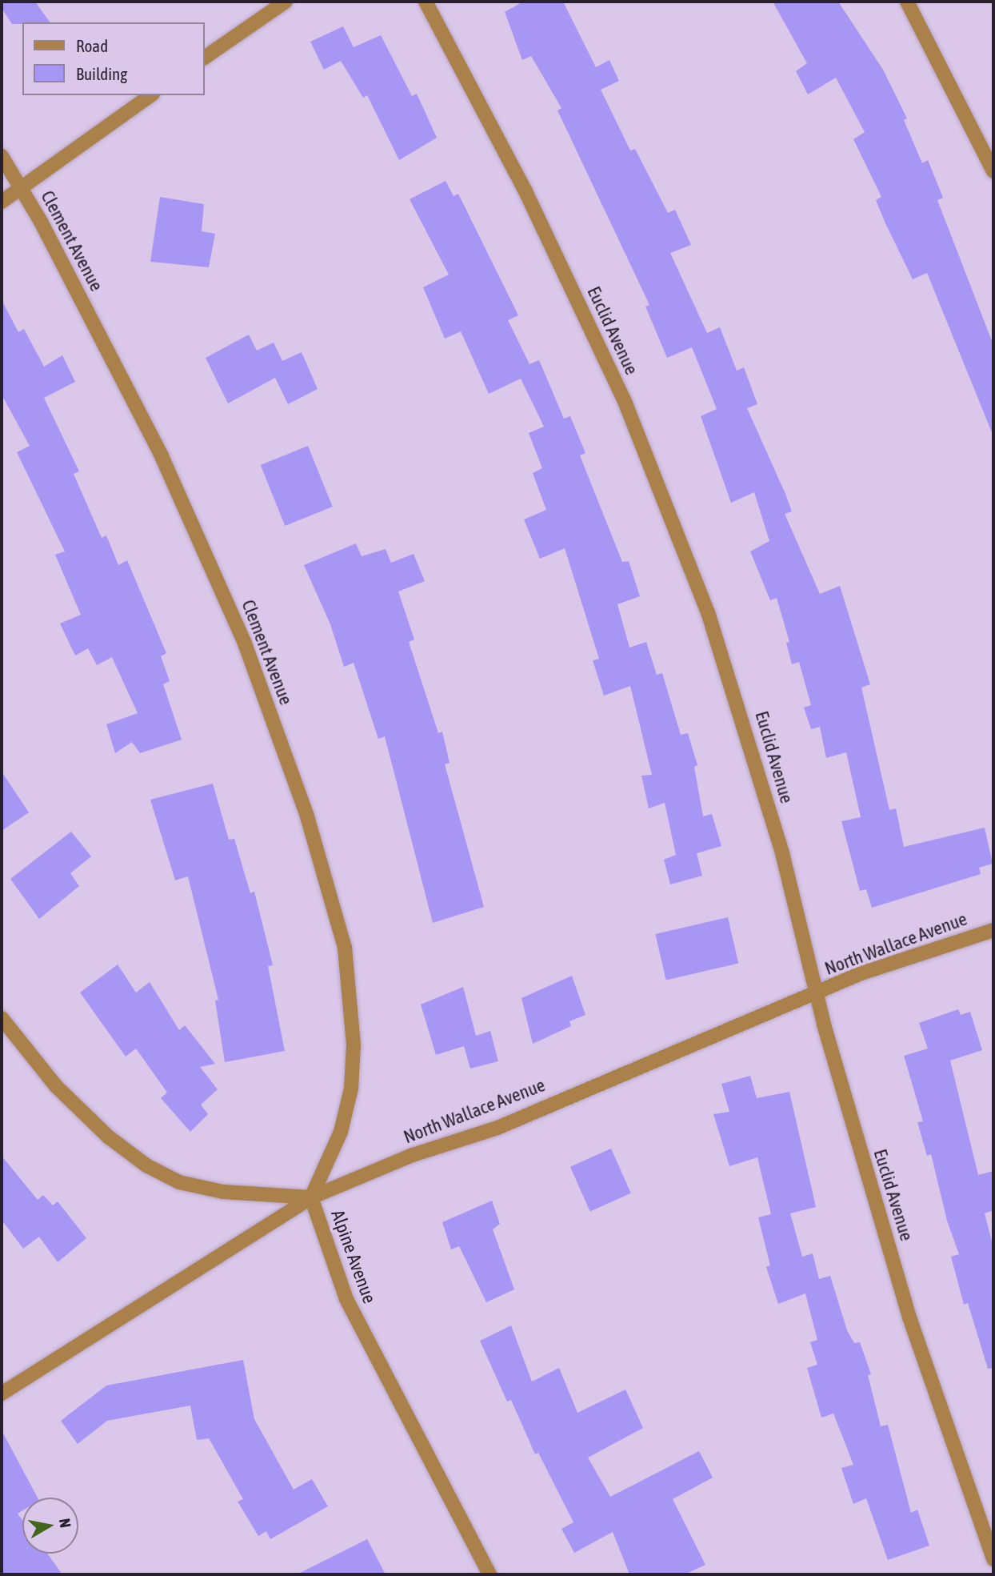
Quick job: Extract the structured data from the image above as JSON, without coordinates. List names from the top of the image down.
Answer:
{
  "streets": {
    "street": [
      "Clement Avenue",
      "Euclid Avenue",
      "North Wallace Avenue",
      "Alpine Avenue"
    ]
  },
  "crossings": [
    ["Clement Avenue", "North Wallace Avenue"],
    ["Clement Avenue", "Alpine Avenue"],
    ["Euclid Avenue", "North Wallace Avenue"],
    ["North Wallace Avenue", "Alpine Avenue"]
  ],
  "legend": ["Road", "Building"],
  "north": "right"
}
